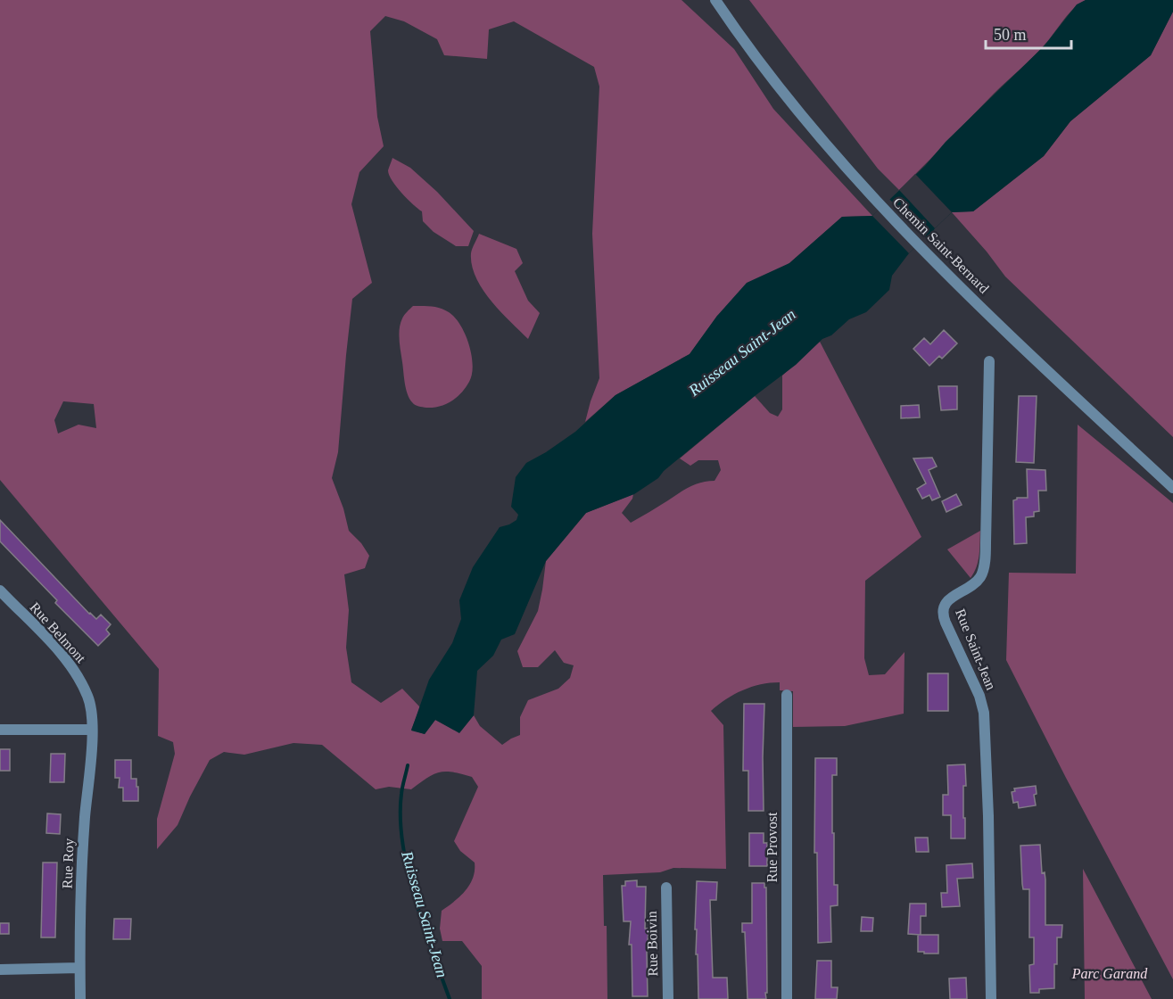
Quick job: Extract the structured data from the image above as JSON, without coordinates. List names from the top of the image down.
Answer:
{
  "streets": {
    "street": [
      "Chemin Saint-Bernard",
      "Rue Belmont",
      "Rue Saint-Jean",
      "Rue Provost",
      "Rue Roy",
      "Rue Boivin"
    ]
  },
  "crossings": [
    ["Rue Belmont", "Rue Roy"]
  ],
  "water": ["Ruisseau Saint-Jean"],
  "parks": ["Parc Garand"],
  "scale_bar": "50 m"
}
